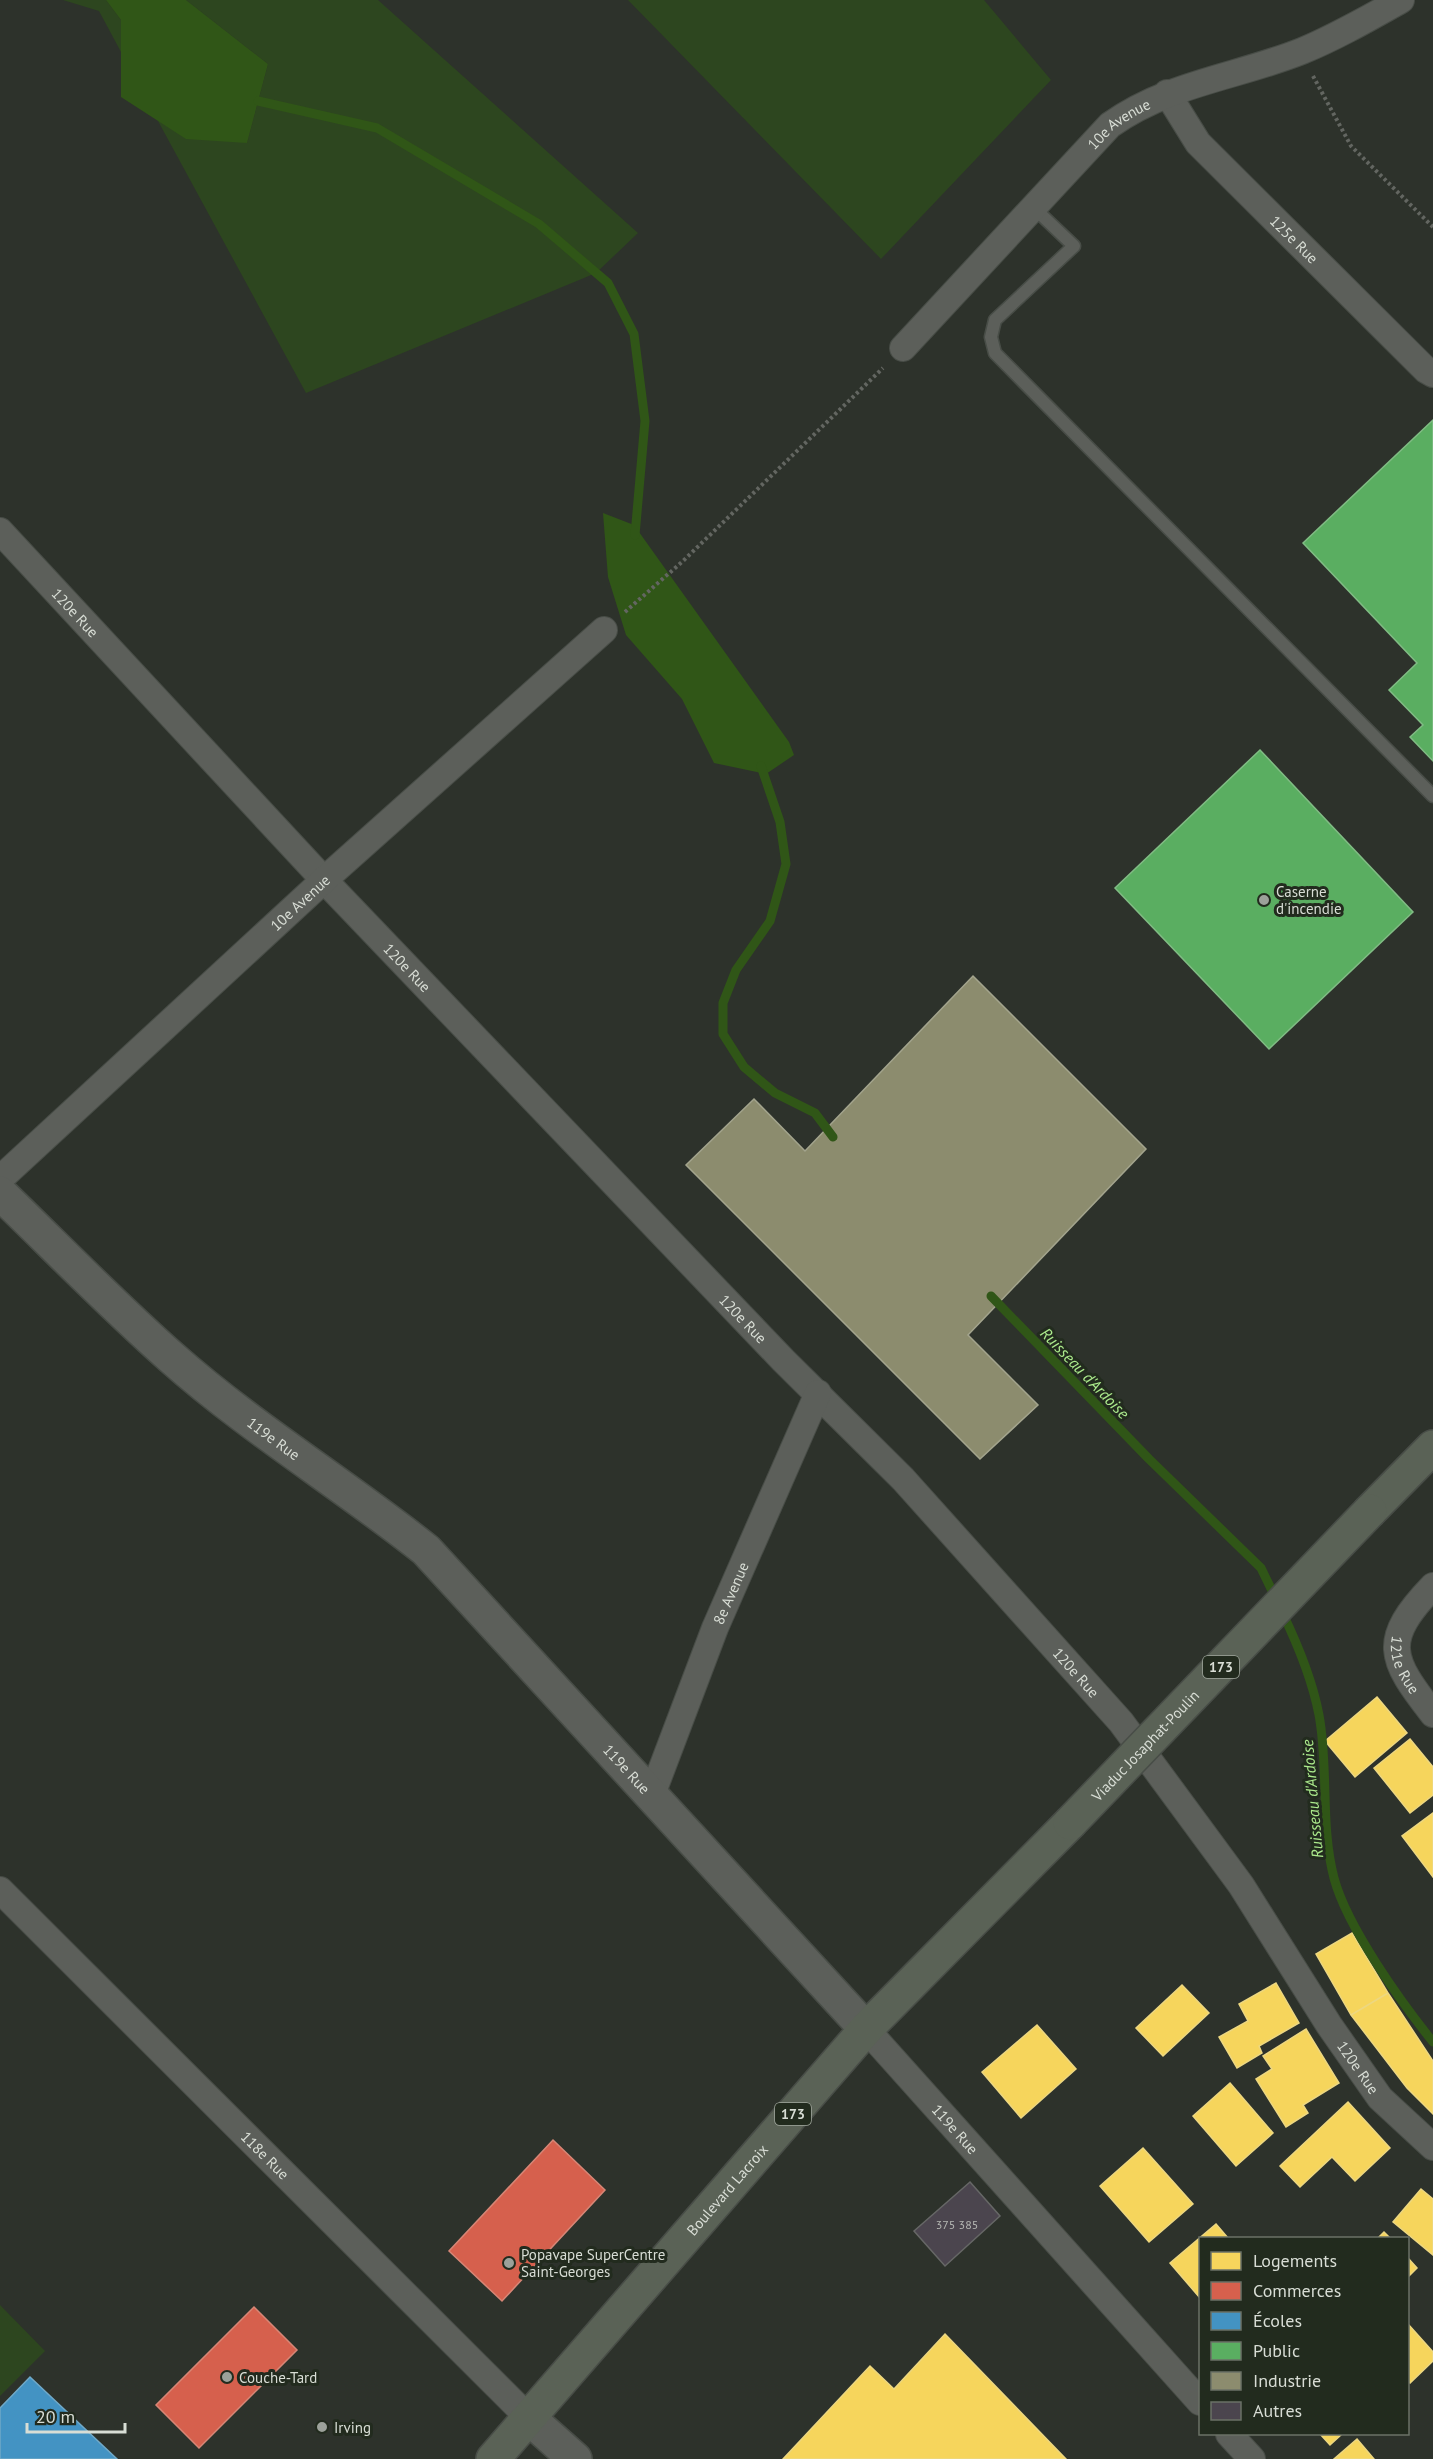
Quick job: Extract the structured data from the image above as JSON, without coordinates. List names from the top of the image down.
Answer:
{
  "streets": {
    "main road": ["173", "Viaduc Josaphat-Poulin", "Boulevard Lacroix"],
    "street": [
      "10e Avenue",
      "125e Rue",
      "120e Rue",
      "119e Rue",
      "8e Avenue",
      "121e Rue",
      "118e Rue"
    ]
  },
  "crossings": [
    ["10e Avenue", "125e Rue"],
    ["10e Avenue", "120e Rue"],
    ["120e Rue", "8e Avenue"],
    ["119e Rue", "8e Avenue"],
    ["119e Rue", "Boulevard Lacroix"],
    ["Viaduc Josaphat-Poulin", "Boulevard Lacroix"],
    ["118e Rue", "Boulevard Lacroix"]
  ],
  "water": ["Ruisseau d'Ardoise"],
  "places": [
    "Caserne d'incendie",
    "Popavape SuperCentre Saint-Georges",
    "Couche-Tard",
    "Irving"
  ],
  "house_numbers": ["375 385"],
  "legend": [
    "Logements",
    "Commerces",
    "Écoles",
    "Public",
    "Industrie",
    "Autres"
  ],
  "scale_bar": "20 m"
}
